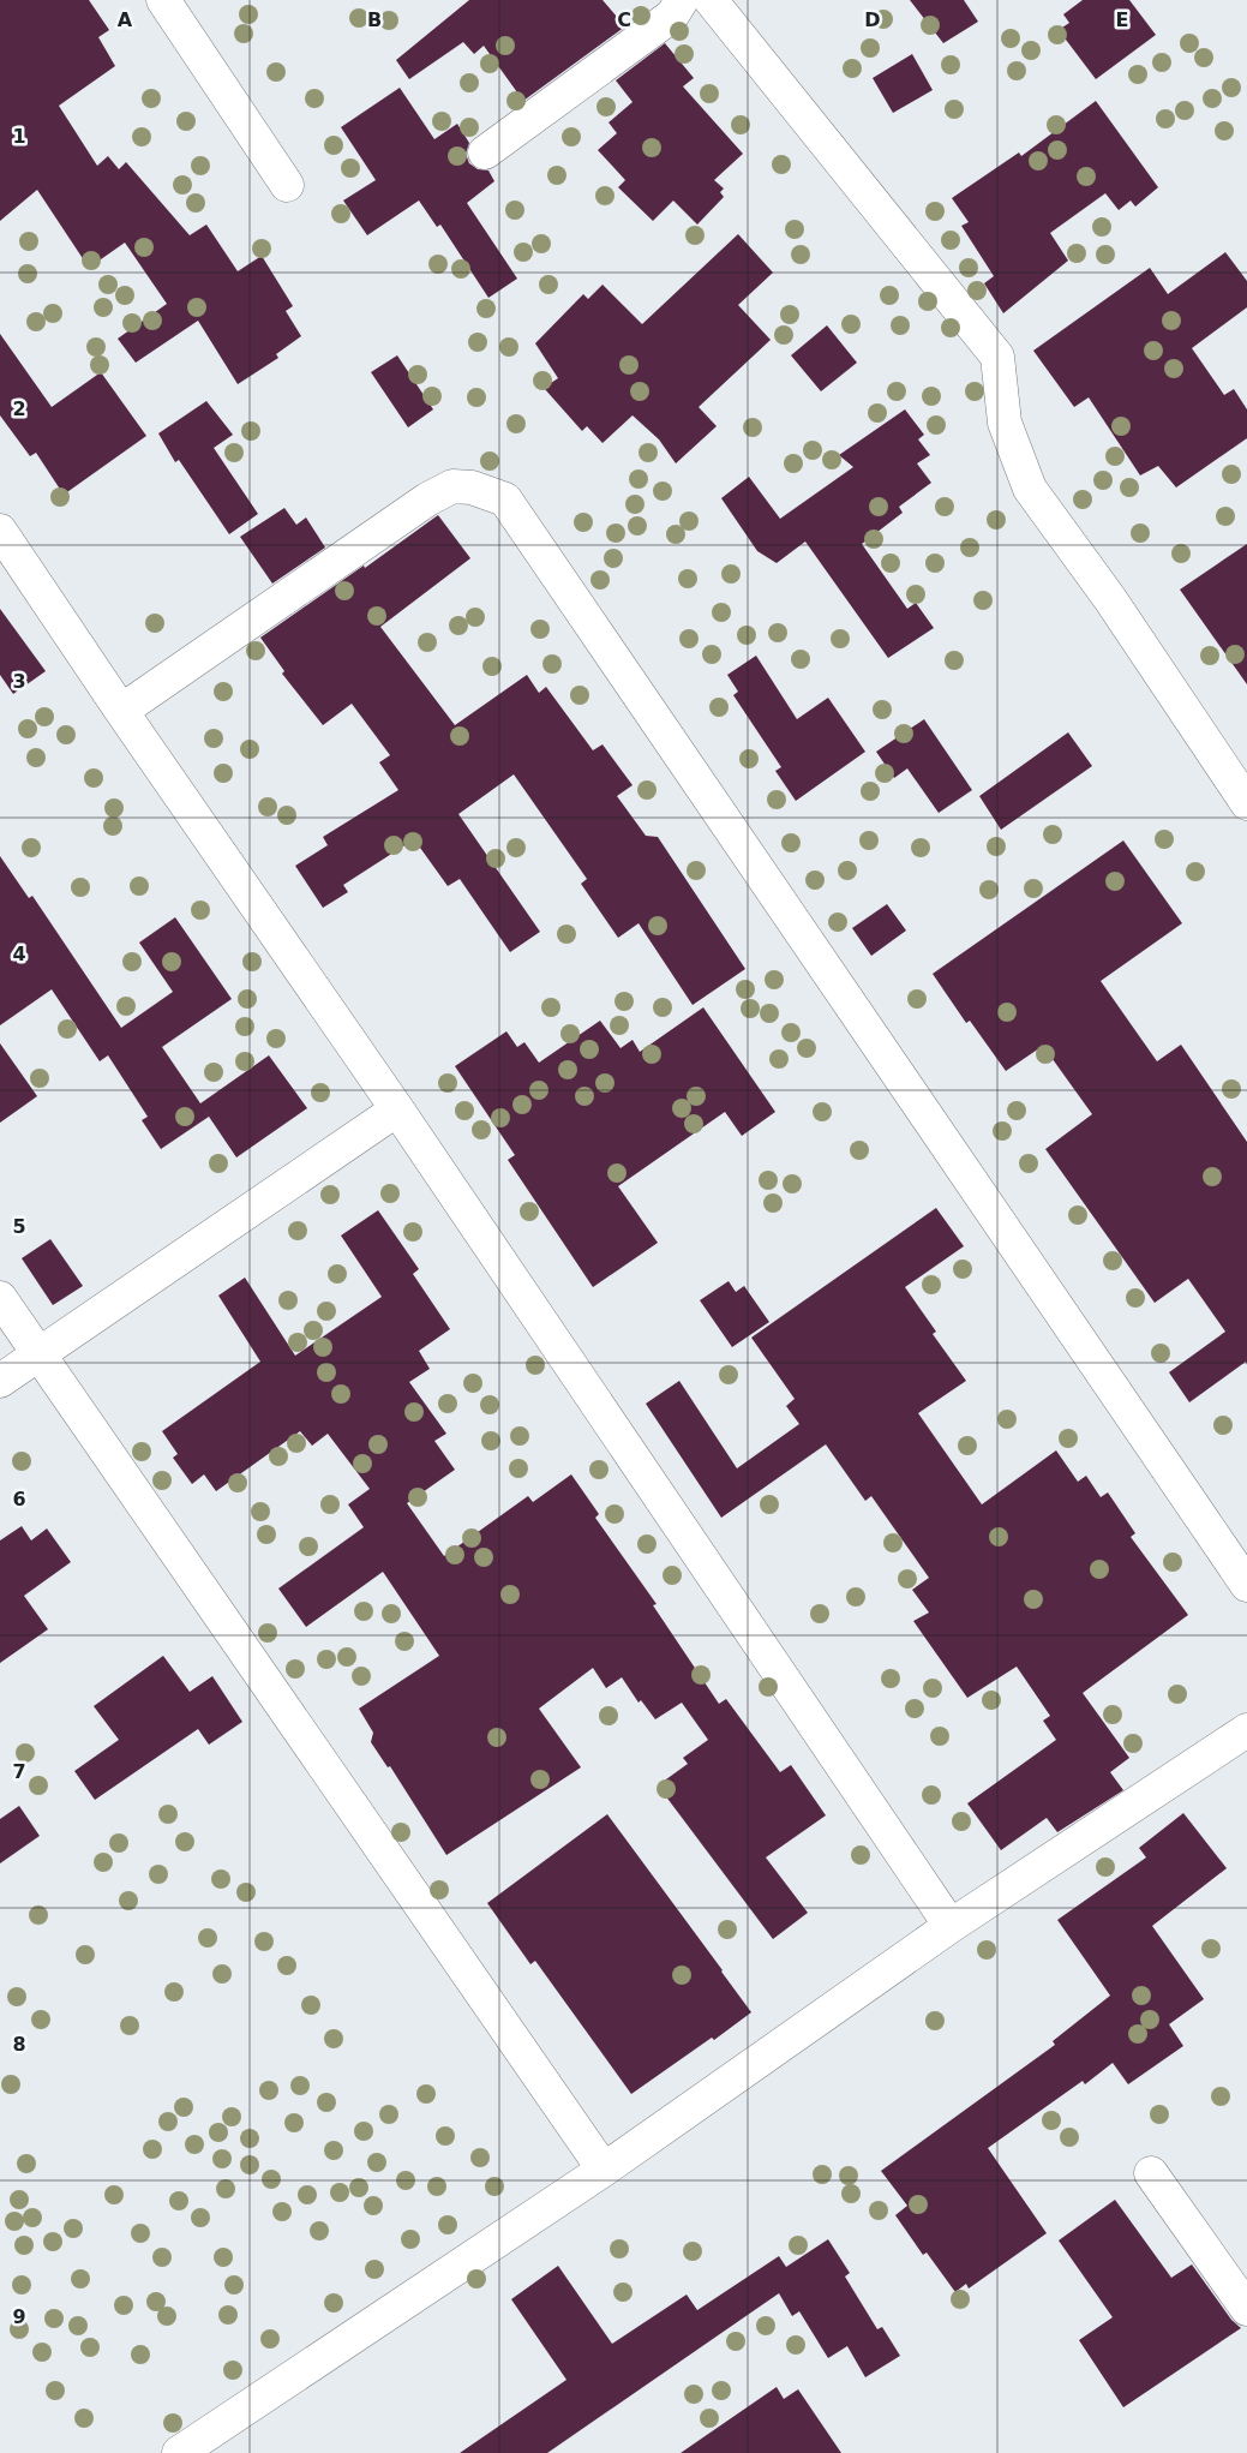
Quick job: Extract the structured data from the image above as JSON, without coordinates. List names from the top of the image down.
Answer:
{
  "grid": {
    "columns": [
      "A",
      "B",
      "C",
      "D",
      "E"
    ],
    "rows": [
      "1",
      "2",
      "3",
      "4",
      "5",
      "6",
      "7",
      "8",
      "9"
    ]
  }
}
